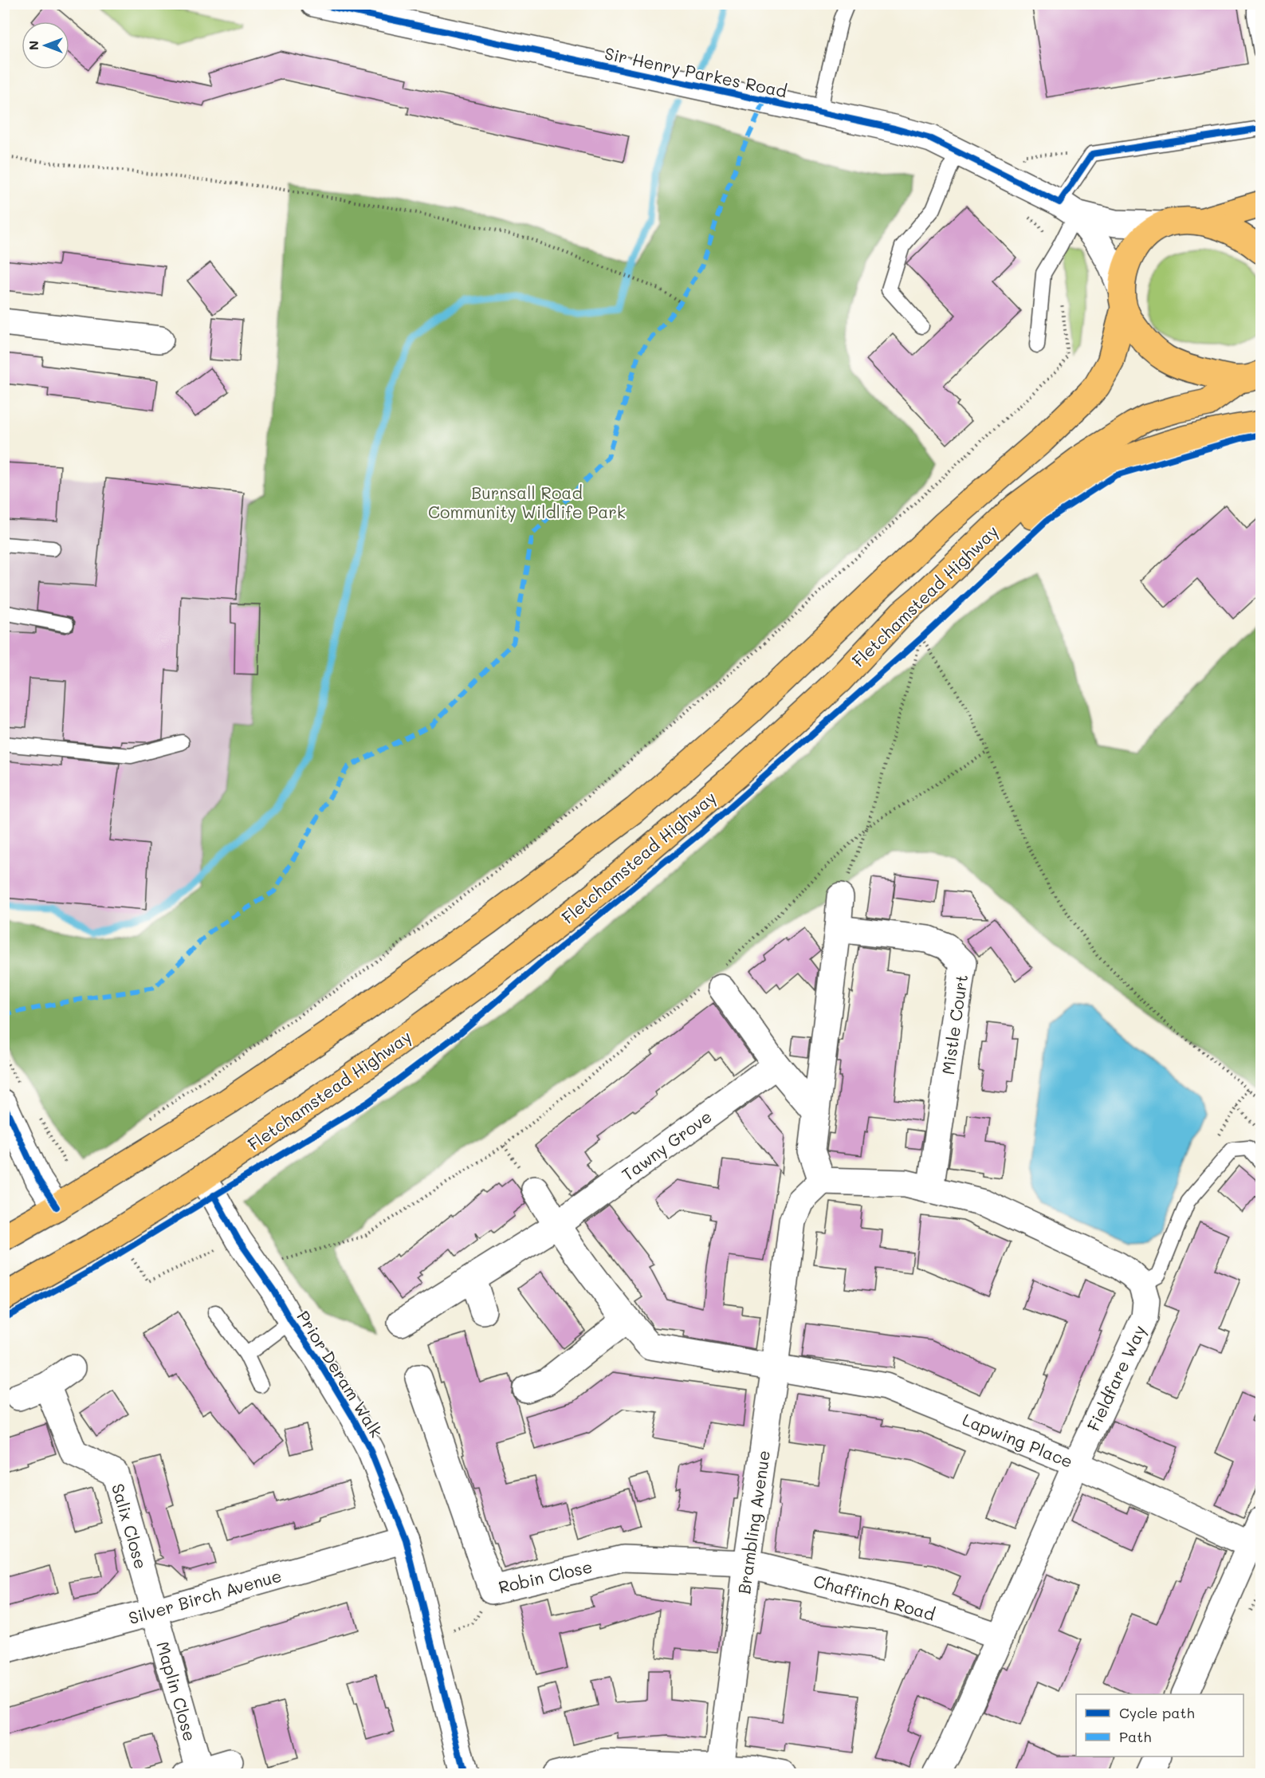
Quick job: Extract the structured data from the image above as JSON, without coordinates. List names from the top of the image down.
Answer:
{
  "streets": {
    "highway": ["Fletchamstead Highway"],
    "street": [
      "Sir Henry Parkes Road",
      "Mistle Court",
      "Tawny Grove",
      "Prior Deram Walk",
      "Fieldfare Way",
      "Lapwing Place",
      "Brambling Avenue",
      "Salix Close",
      "Robin Close",
      "Silver Birch Avenue",
      "Chaffinch Road",
      "Maplin Close"
    ]
  },
  "crossings": [
    ["Fletchamstead Highway", "Prior Deram Walk"],
    ["Prior Deram Walk", "Silver Birch Avenue"],
    ["Fieldfare Way", "Lapwing Place"],
    ["Fieldfare Way", "Chaffinch Road"],
    ["Lapwing Place", "Brambling Avenue"],
    ["Brambling Avenue", "Robin Close"],
    ["Brambling Avenue", "Chaffinch Road"],
    ["Salix Close", "Silver Birch Avenue"],
    ["Salix Close", "Maplin Close"],
    ["Robin Close", "Chaffinch Road"],
    ["Silver Birch Avenue", "Maplin Close"]
  ],
  "parks": ["Burnsall Road Community Wildlife Park"],
  "legend": ["Cycle path", "Path"],
  "north": "left"
}
